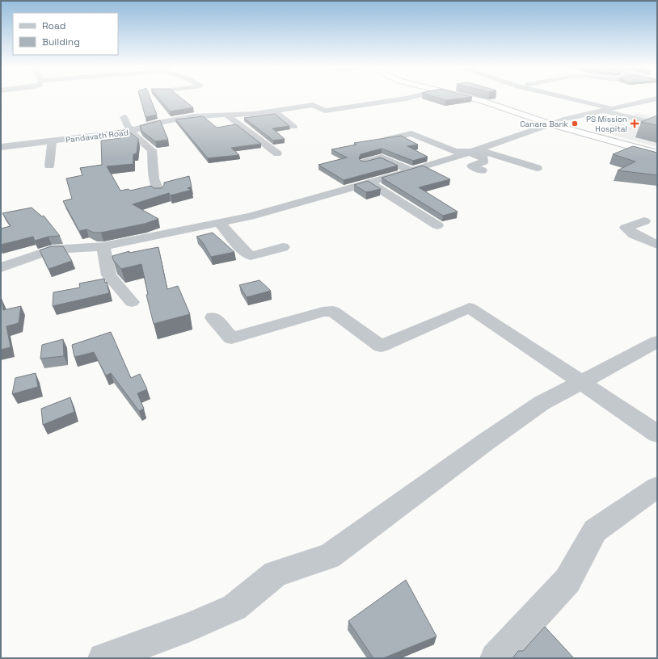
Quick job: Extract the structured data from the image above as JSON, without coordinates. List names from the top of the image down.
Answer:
{
  "streets": {
    "street": ["Pandavath Road"]
  },
  "places": {
    "other": ["Canara Bank"],
    "health": ["PS Mission Hospital"]
  },
  "legend": ["Road", "Building"]
}
